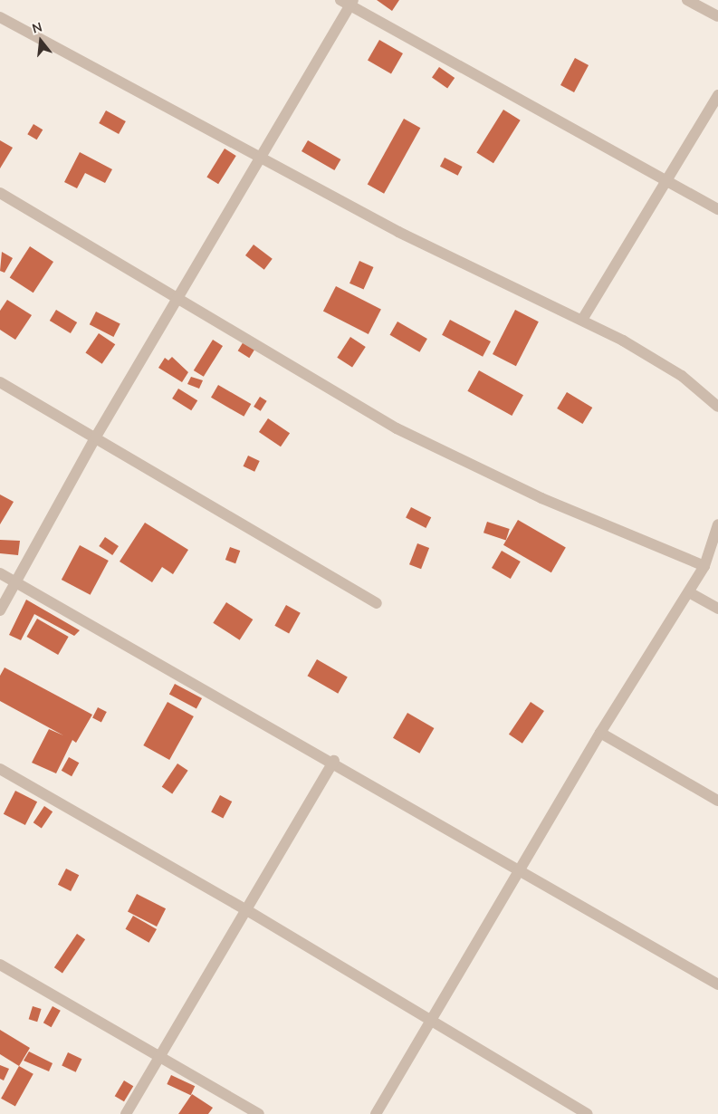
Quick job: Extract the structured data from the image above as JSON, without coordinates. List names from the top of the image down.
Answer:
{
  "north": "top"
}
